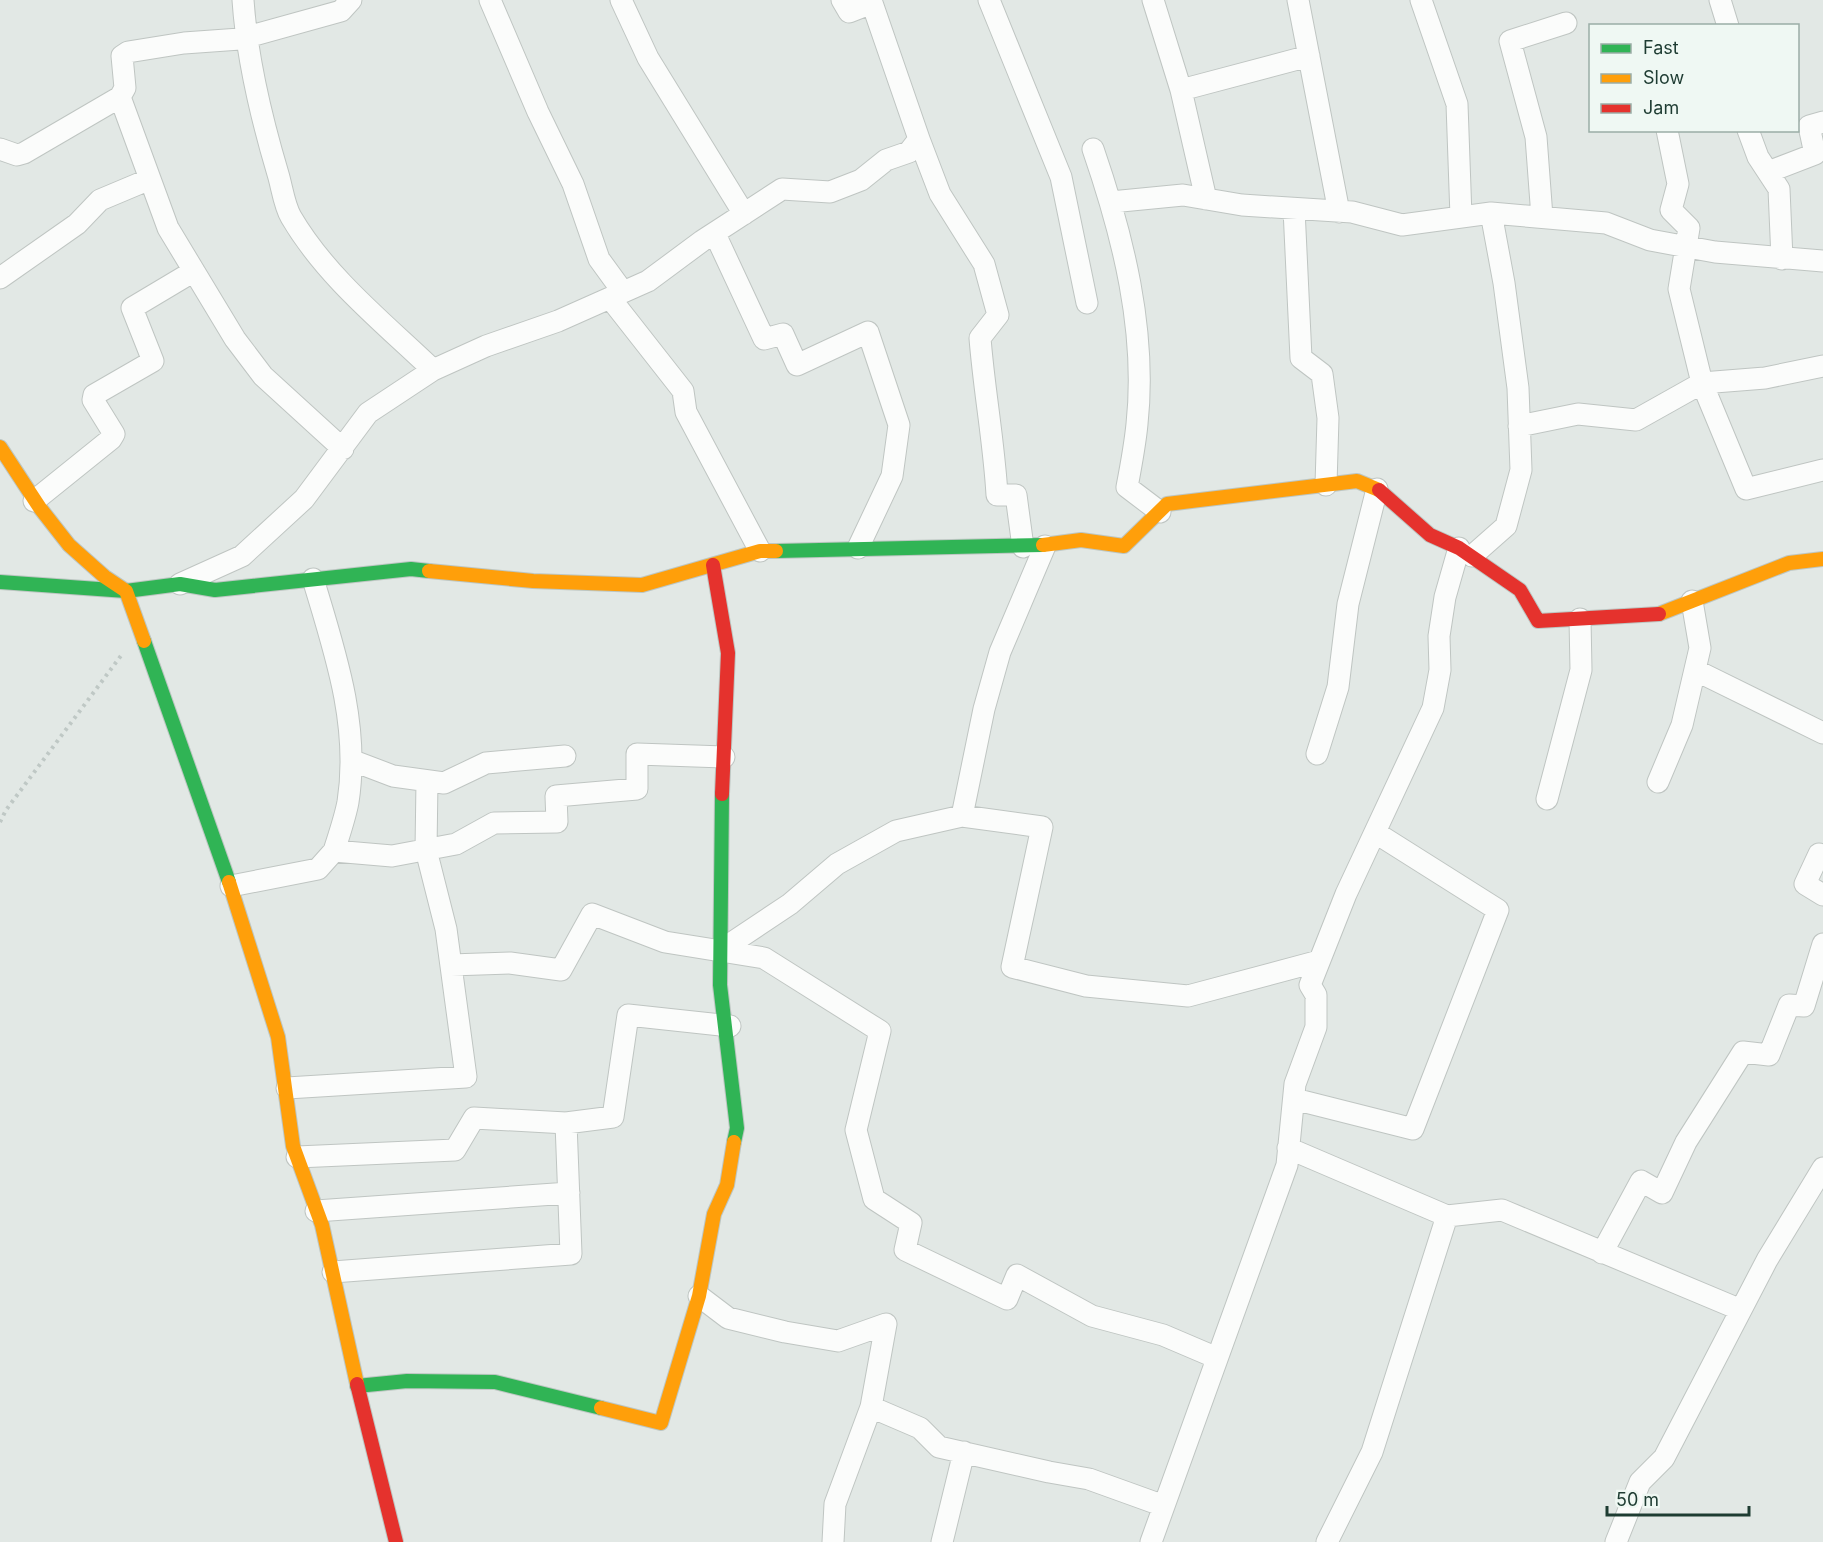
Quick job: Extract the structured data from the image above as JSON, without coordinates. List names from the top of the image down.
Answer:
{
  "legend": ["Fast", "Slow", "Jam"],
  "scale_bar": "50 m"
}
